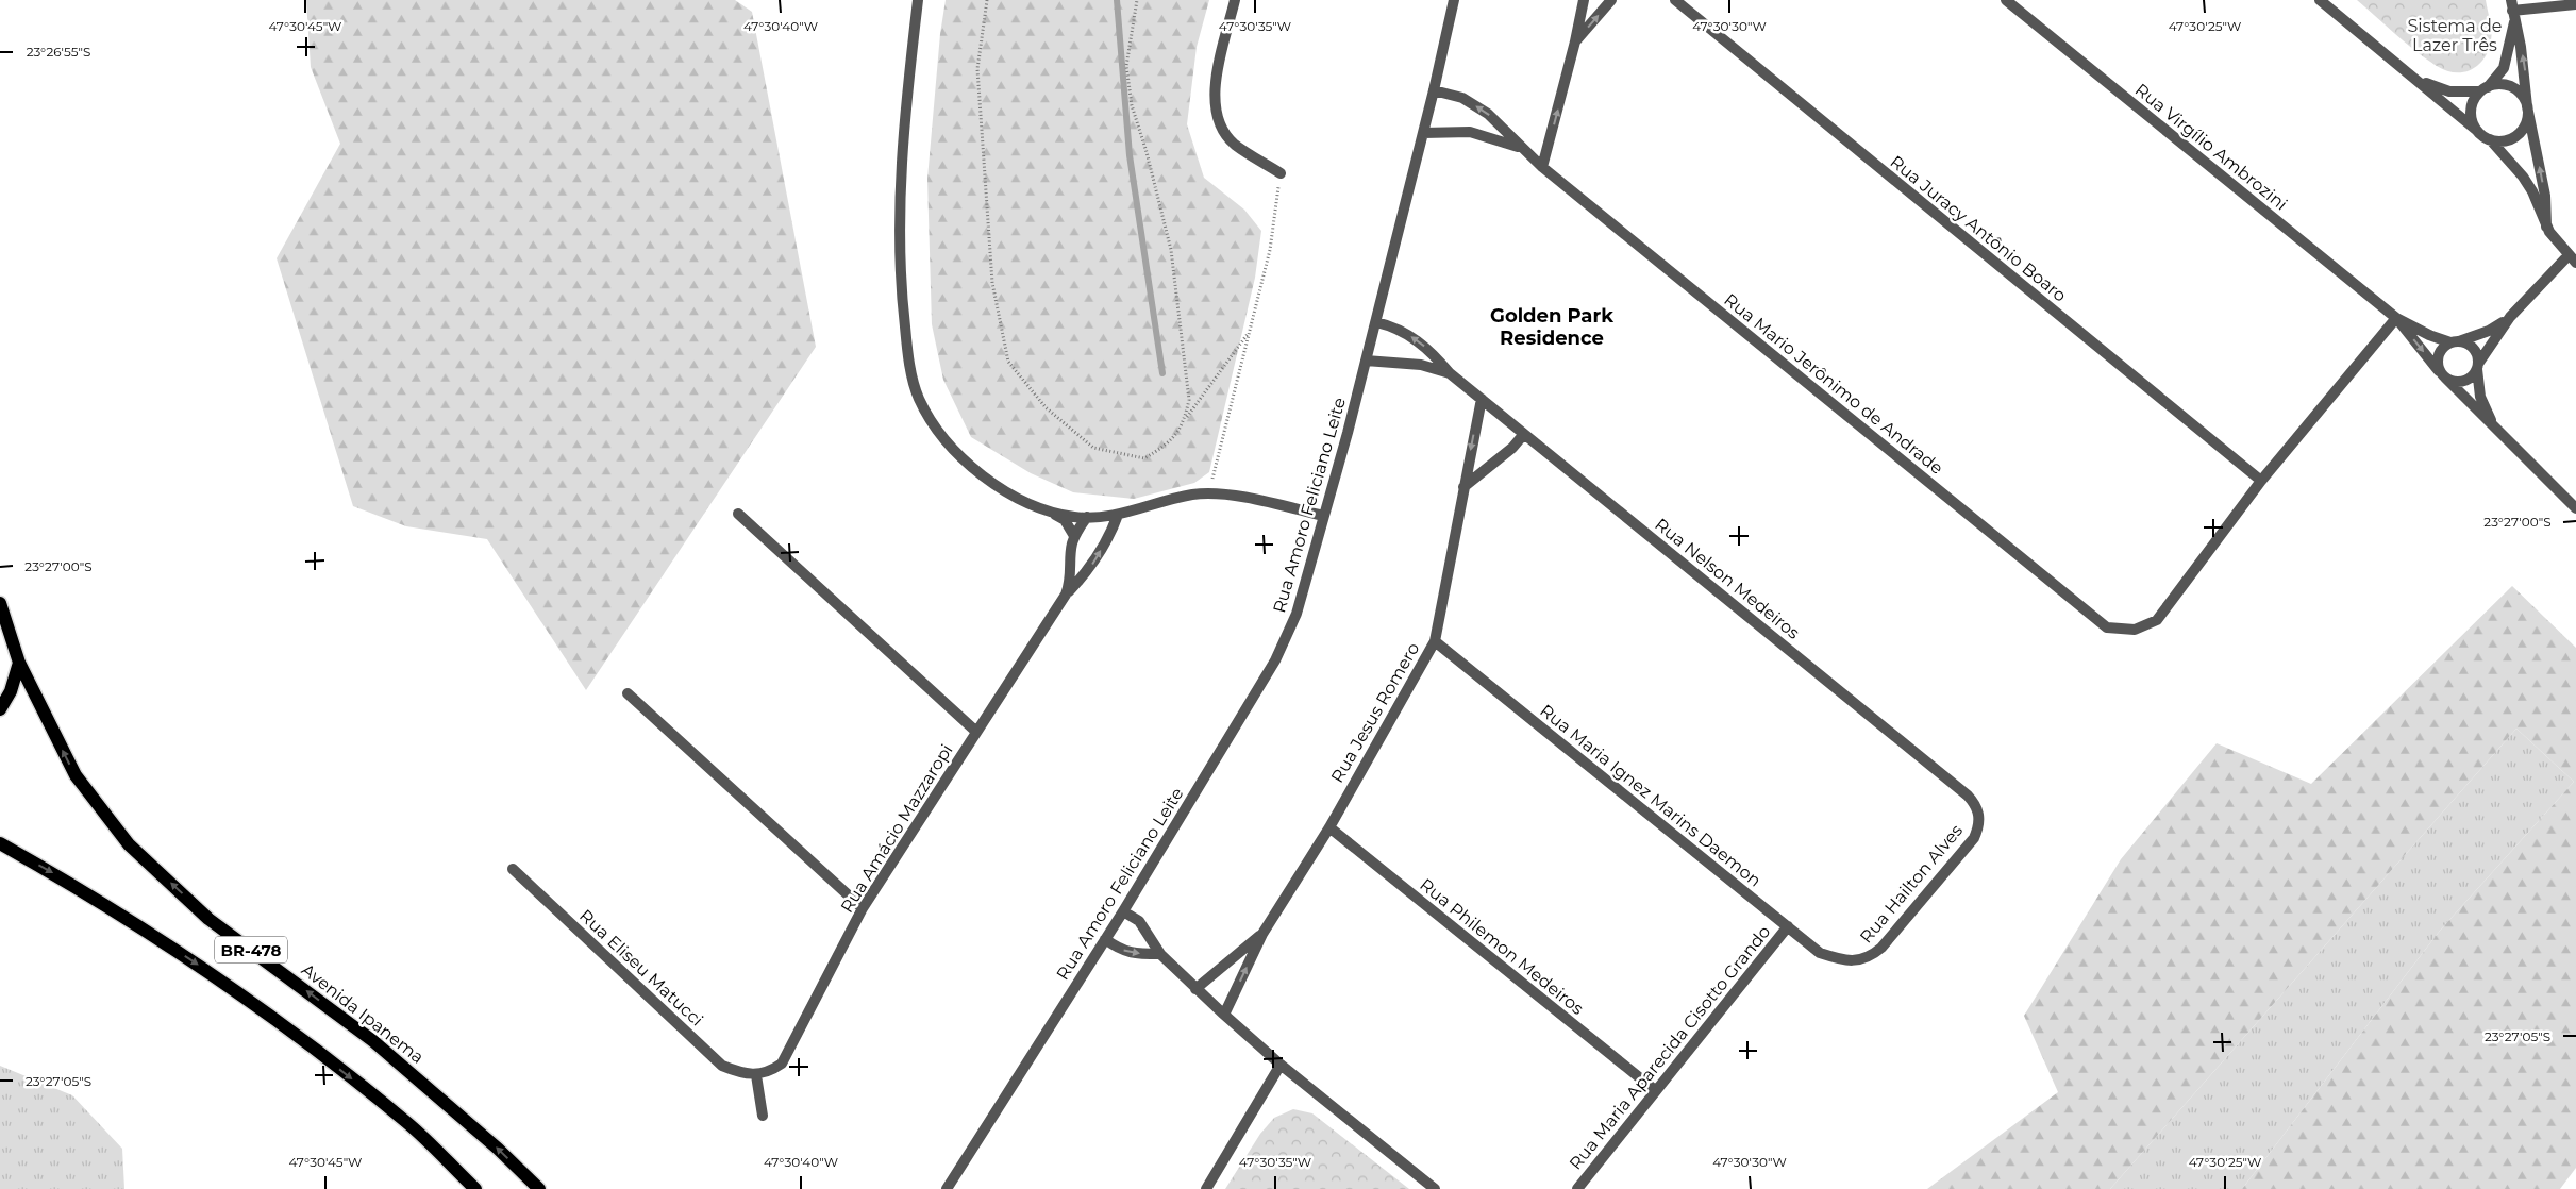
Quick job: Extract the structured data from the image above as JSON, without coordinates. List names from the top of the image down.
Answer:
{
  "streets": {
    "main road": ["BR-478", "Avenida Ipanema"],
    "street": [
      "Rua Virgílio Ambrozini",
      "Rua Juracy Antônio Boaro",
      "Rua Mario Jerônimo de Andrade",
      "Rua Amoro Feliciano Leite",
      "Rua Nelson Medeiros",
      "Rua Jesus Romero",
      "Rua Maria Ignez Marins Daemon",
      "Rua Amácio Mazzaropi",
      "Rua Hailton Alves",
      "Rua Philemon Medeiros",
      "Rua Eliseu Matucci",
      "Rua Maria Aparecida Cisotto Grando"
    ]
  },
  "crossings": [
    ["Rua Juracy Antônio Boaro", "Rua Mario Jerônimo de Andrade"],
    ["Rua Mario Jerônimo de Andrade", "Rua Amoro Feliciano Leite"],
    ["Rua Amoro Feliciano Leite", "Rua Nelson Medeiros"],
    ["Rua Nelson Medeiros", "Rua Jesus Romero"],
    ["Rua Nelson Medeiros", "Rua Hailton Alves"],
    ["Rua Jesus Romero", "Rua Maria Ignez Marins Daemon"],
    ["Rua Jesus Romero", "Rua Philemon Medeiros"],
    ["Rua Maria Ignez Marins Daemon", "Rua Hailton Alves"],
    ["Rua Maria Ignez Marins Daemon", "Rua Maria Aparecida Cisotto Grando"],
    ["Rua Amácio Mazzaropi", "Rua Eliseu Matucci"],
    ["Rua Philemon Medeiros", "Rua Maria Aparecida Cisotto Grando"]
  ],
  "districts": ["Golden Park Residence"],
  "parks": ["Sistema de Lazer Três"],
  "coordinates": [
    "47°30'45\"W",
    "47°30'40\"W",
    "47°30'35\"W",
    "47°30'30\"W",
    "47°30'25\"W",
    "23°26'55\"S",
    "23°27'00\"S",
    "23°27'05\"S"
  ]
}
